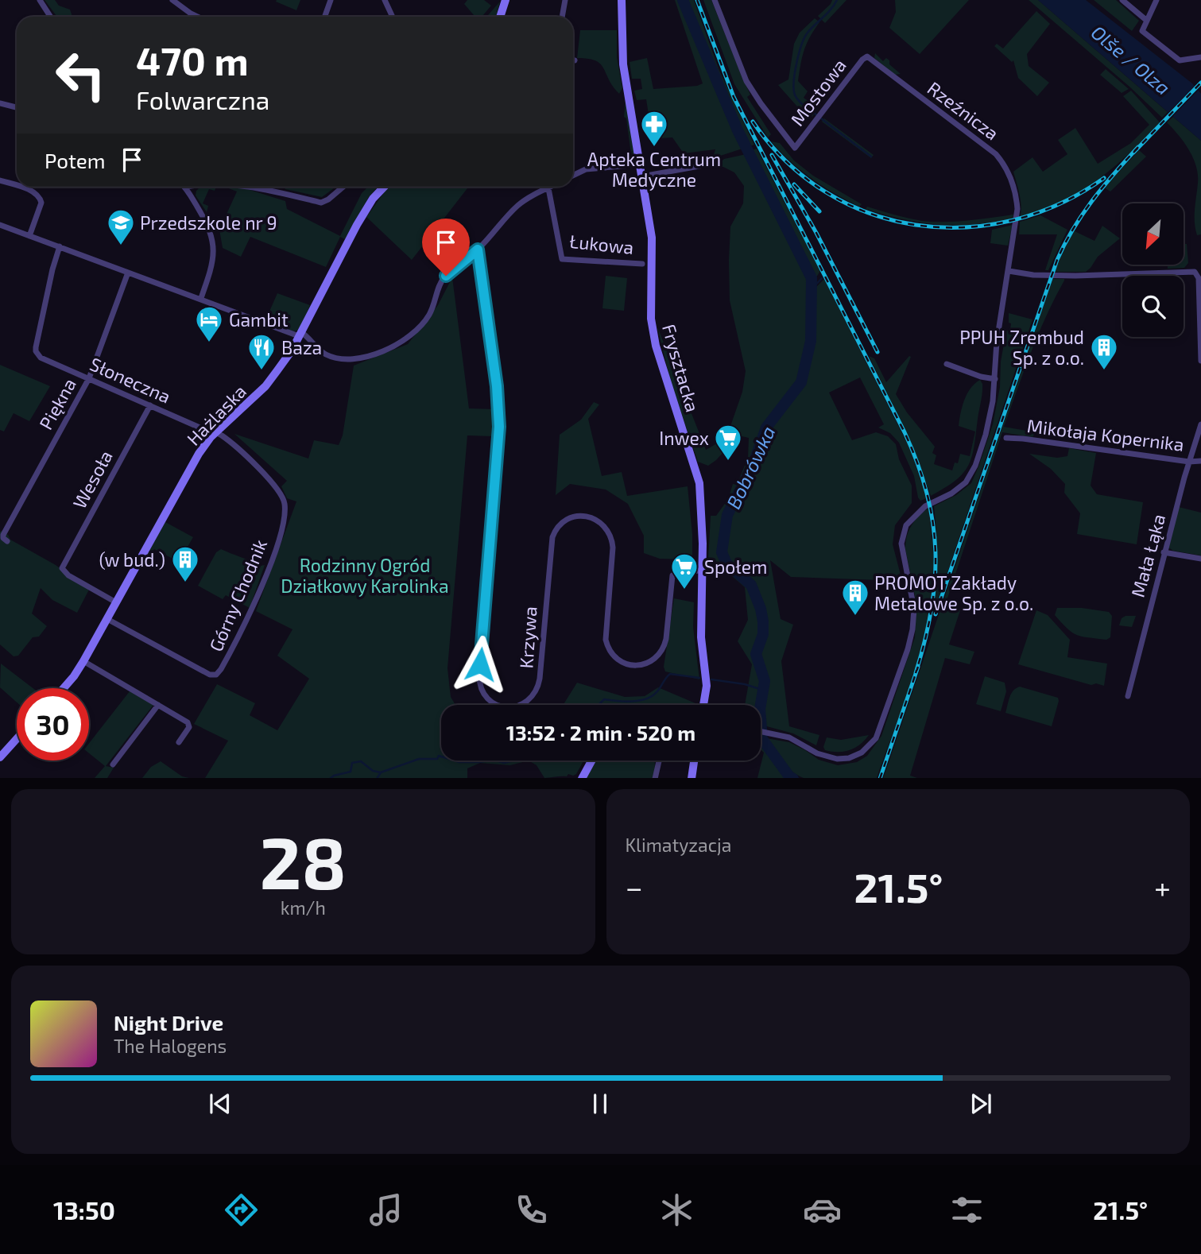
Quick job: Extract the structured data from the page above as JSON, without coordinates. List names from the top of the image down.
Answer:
{
  "streets": {
    "street": [
      "Mostowa",
      "Rzeźnicza",
      "Łukowa",
      "Frysztacka",
      "Słoneczna",
      "Piękna",
      "Hażlaska",
      "Mikołaja Kopernika",
      "Wesoła",
      "Mała Łąka",
      "Górny Chodnik",
      "Krzywa"
    ]
  },
  "crossings": [
    ["Mostowa", "Rzeźnicza"],
    ["Frysztacka", "Krzywa"],
    ["Słoneczna", "Piękna"],
    ["Słoneczna", "Hażlaska"],
    ["Słoneczna", "Wesoła"],
    ["Słoneczna", "Górny Chodnik"],
    ["Hażlaska", "Wesoła"],
    ["Hażlaska", "Górny Chodnik"],
    ["Mikołaja Kopernika", "Mała Łąka"]
  ],
  "water": ["Olše / Olza", "Bobrówka"],
  "parks": ["Rodzinny Ogród Działkowy Karolinka"],
  "places": {
    "pharmacy": ["Apteka Centrum Medyczne"],
    "school or university": ["Przedszkole nr 9"],
    "hotel": ["Gambit"],
    "restaurant": ["Baza"],
    "building": ["PPUH Zrembud Sp. z o.o.", "(w bud.)", "PROMOT Zakłady Metalowe Sp. z o.o."],
    "supermarket": ["Inwex", "Społem"]
  },
  "north": "bottom left",
  "page": {
    "turn": ["470 m", "Folwarczna"],
    "then": "Potem",
    "limit": "30",
    "trip": "13:52 · 2 min · 520 m",
    "tile": [
      ["28", "km/h"],
      "Klimatyzacja"
    ],
    "heat": ["−", "21.5°", "+"],
    "song": ["Night Drive", "The Halogens"],
    "tabs": ["13:50", "21.5°"]
  }
}
